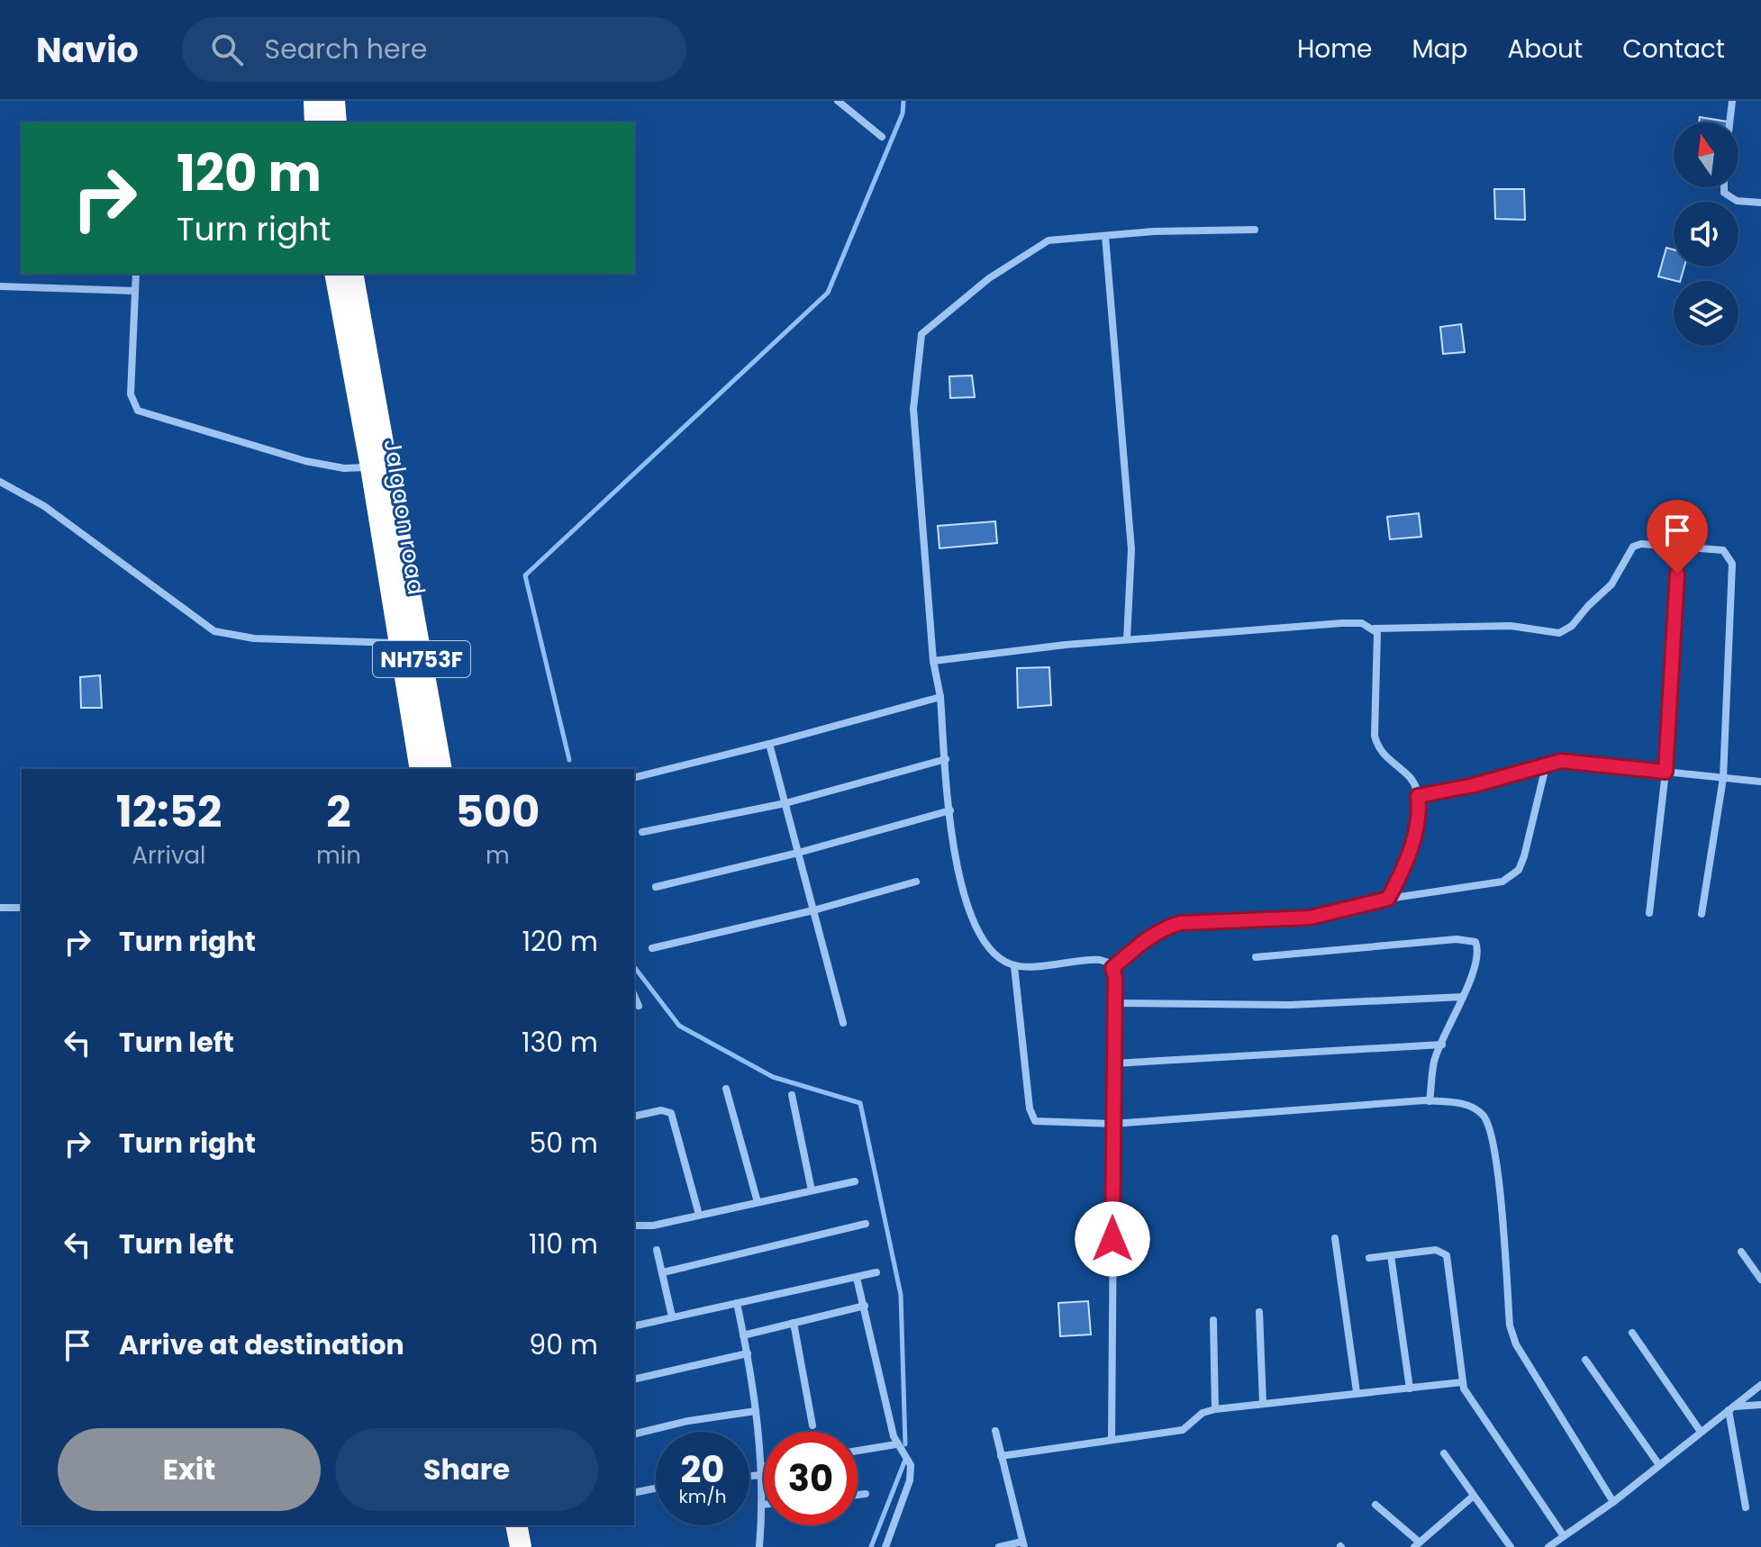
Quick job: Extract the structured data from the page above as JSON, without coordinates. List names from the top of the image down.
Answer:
{
  "streets": {
    "highway": ["Jalgaon road", "NH753F"]
  },
  "crossings": [
    ["Jalgaon road", "NH753F"]
  ],
  "north": "top",
  "page": {
    "header": "Navio",
    "search": "Search here",
    "nav": [
      "Home",
      "Map",
      "About",
      "Contact"
    ],
    "turn": ["120 m", "Turn right"],
    "eta": [
      "12:52",
      "Arrival",
      "2",
      "min",
      "500",
      "m"
    ],
    "list": [
      {
        "name": "Turn right",
        "value": "120 m"
      },
      {
        "name": "Turn left",
        "value": "130 m"
      },
      {
        "name": "Turn right",
        "value": "50 m"
      },
      {
        "name": "Turn left",
        "value": "110 m"
      },
      {
        "name": "Arrive at destination",
        "value": "90 m"
      }
    ],
    "buttons": ["Exit", "Share"],
    "speed": "20 km/h",
    "limit": "30"
  }
}
